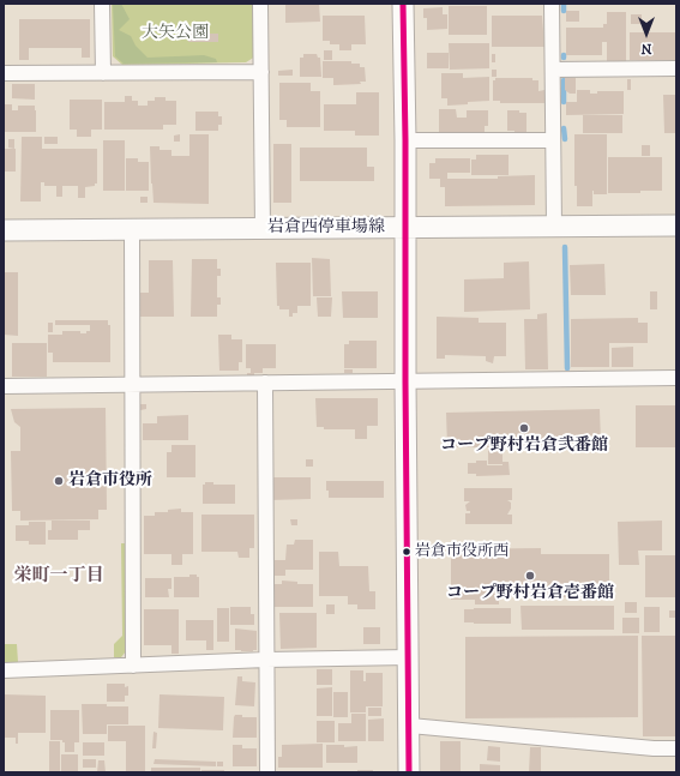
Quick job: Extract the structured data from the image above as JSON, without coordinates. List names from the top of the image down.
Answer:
{
  "streets": {
    "street": ["岩倉西停車場線"]
  },
  "districts": ["栄町一丁目"],
  "parks": ["大矢公園"],
  "places": [
    "コープ野村岩倉弐番館",
    "岩倉市役所",
    "岩倉市役所西",
    "コープ野村岩倉壱番館"
  ],
  "north": "bottom"
}
